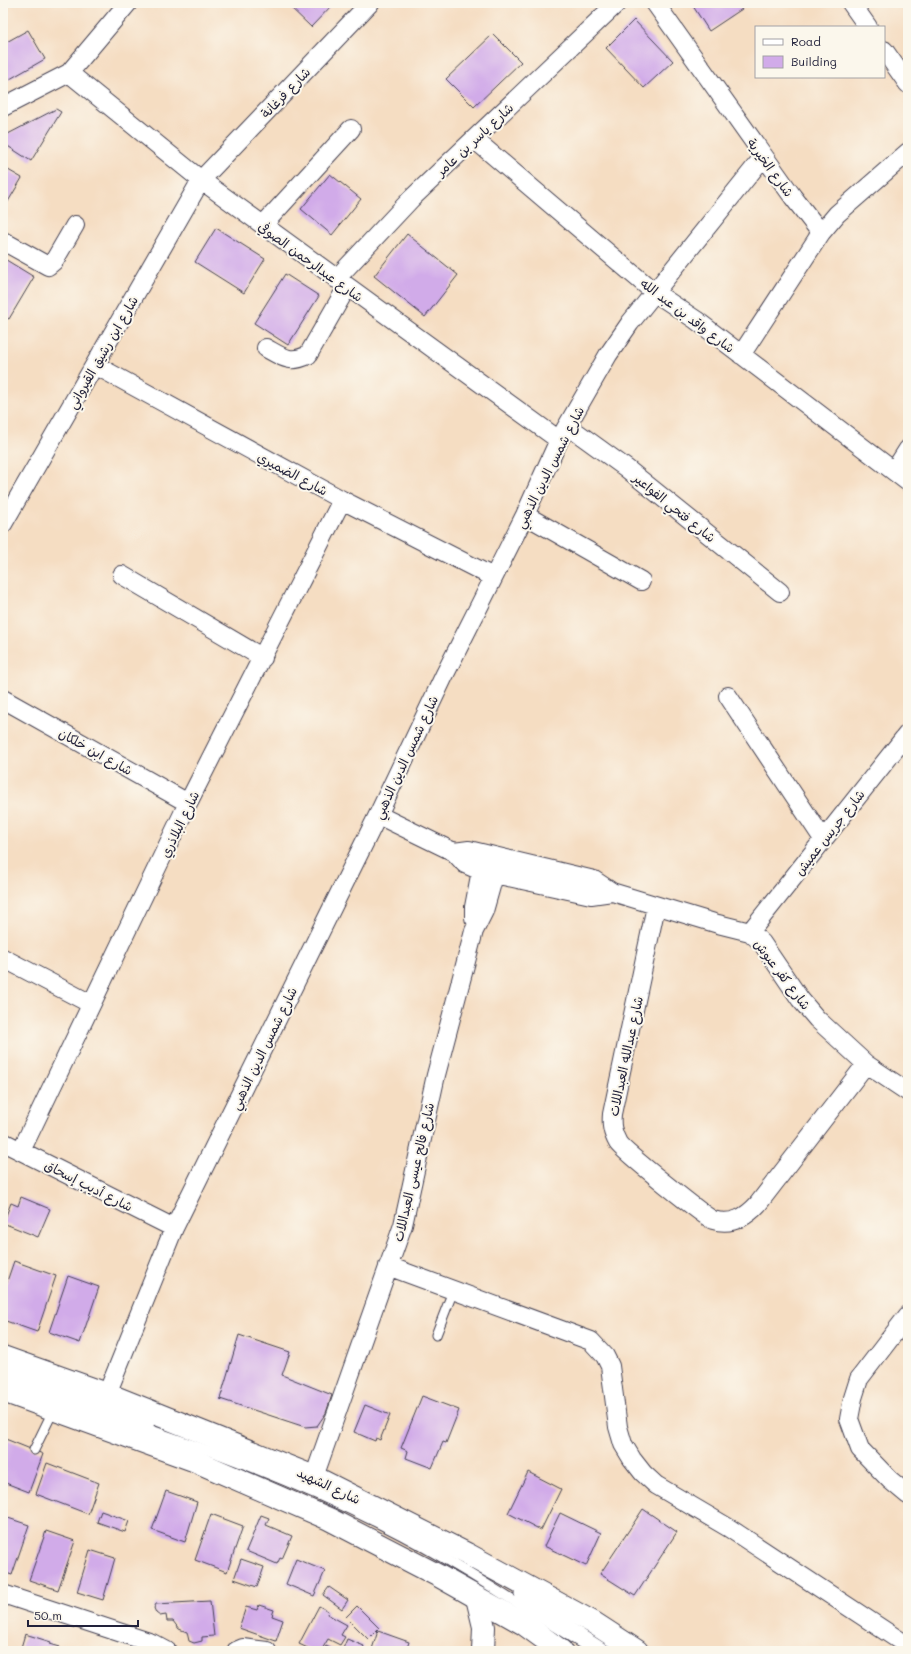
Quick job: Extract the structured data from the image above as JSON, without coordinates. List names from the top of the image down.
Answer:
{
  "streets": {
    "main road": ["شارع الشهيد"],
    "street": [
      "شارع فرغانة",
      "شارع ياسر بن عامر",
      "شارع الخيرية",
      "شارع عبدالرحمن الصوفي",
      "شارع واقد بن عبد الله",
      "شارع ابن رشيق القيرواني",
      "شارع شمس الدين الذهبي",
      "شارع الضميري",
      "شارع فتحي الفواعير",
      "شارع ابن خلكان",
      "شارع البلاذري",
      "شارع جريس عميش",
      "شارع كفر عبوش",
      "شارع عبدالله العبداللات",
      "شارع فالح عيسى العبداللات",
      "شارع أديب إسحاق"
    ]
  },
  "crossings": [
    ["شارع فرغانة", "شارع عبدالرحمن الصوفي"],
    ["شارع فرغانة", "شارع ابن رشيق القيرواني"],
    ["شارع ياسر بن عامر", "شارع عبدالرحمن الصوفي"],
    ["شارع ياسر بن عامر", "شارع واقد بن عبد الله"],
    ["شارع الخيرية", "شارع شمس الدين الذهبي"],
    ["شارع عبدالرحمن الصوفي", "شارع ابن رشيق القيرواني"],
    ["شارع عبدالرحمن الصوفي", "شارع شمس الدين الذهبي"],
    ["شارع عبدالرحمن الصوفي", "شارع فتحي الفواعير"],
    ["شارع واقد بن عبد الله", "شارع شمس الدين الذهبي"],
    ["شارع ابن رشيق القيرواني", "شارع الضميري"],
    ["شارع شمس الدين الذهبي", "شارع الضميري"],
    ["شارع شمس الدين الذهبي", "شارع فتحي الفواعير"],
    ["شارع شمس الدين الذهبي", "شارع كفر عبوش"],
    ["شارع شمس الدين الذهبي", "شارع أديب إسحاق"],
    ["شارع شمس الدين الذهبي", "شارع الشهيد"],
    ["شارع الضميري", "شارع البلاذري"],
    ["شارع ابن خلكان", "شارع البلاذري"],
    ["شارع البلاذري", "شارع أديب إسحاق"],
    ["شارع جريس عميش", "شارع كفر عبوش"],
    ["شارع كفر عبوش", "شارع عبدالله العبداللات"],
    ["شارع كفر عبوش", "شارع فالح عيسى العبداللات"],
    ["شارع فالح عيسى العبداللات", "شارع الشهيد"]
  ],
  "legend": ["Road", "Building"],
  "scale_bar": "50 m"
}
